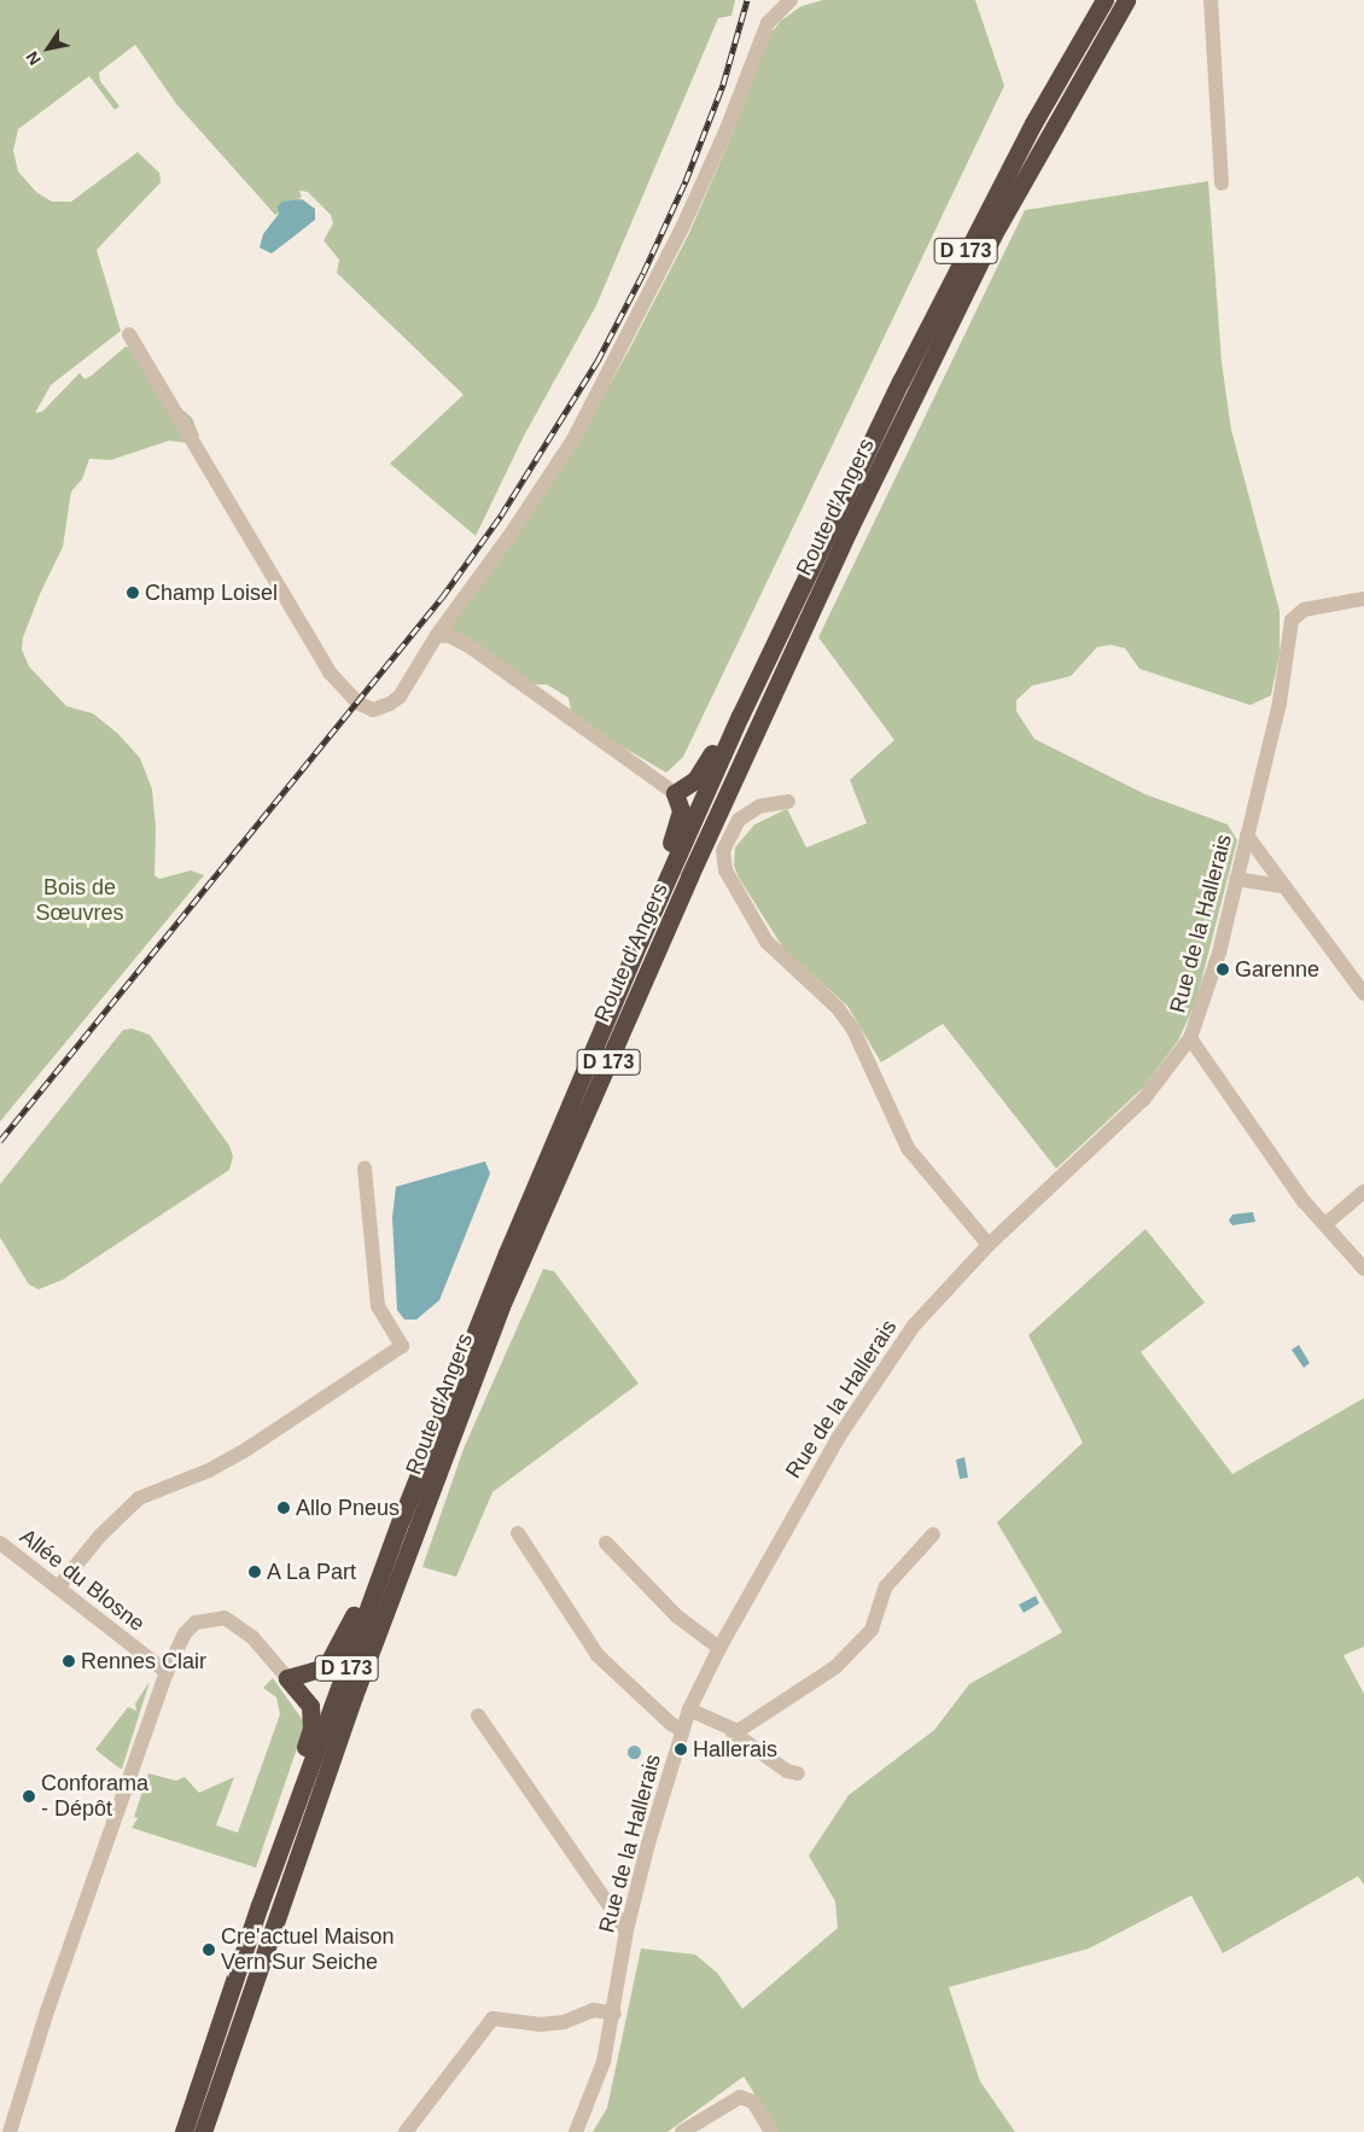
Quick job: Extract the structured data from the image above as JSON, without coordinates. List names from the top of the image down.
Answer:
{
  "streets": {
    "highway": ["D 173", "Route d'Angers"],
    "street": ["Rue de la Hallerais", "Allée du Blosne"]
  },
  "parks": ["Bois de Sœuvres"],
  "places": [
    "Champ Loisel",
    "Garenne",
    "Allo Pneus",
    "A La Part",
    "Rennes Clair",
    "Hallerais",
    "Conforama - Dépôt",
    "Cre'actuel Maison Vern Sur Seiche"
  ],
  "north": "bottom left"
}
